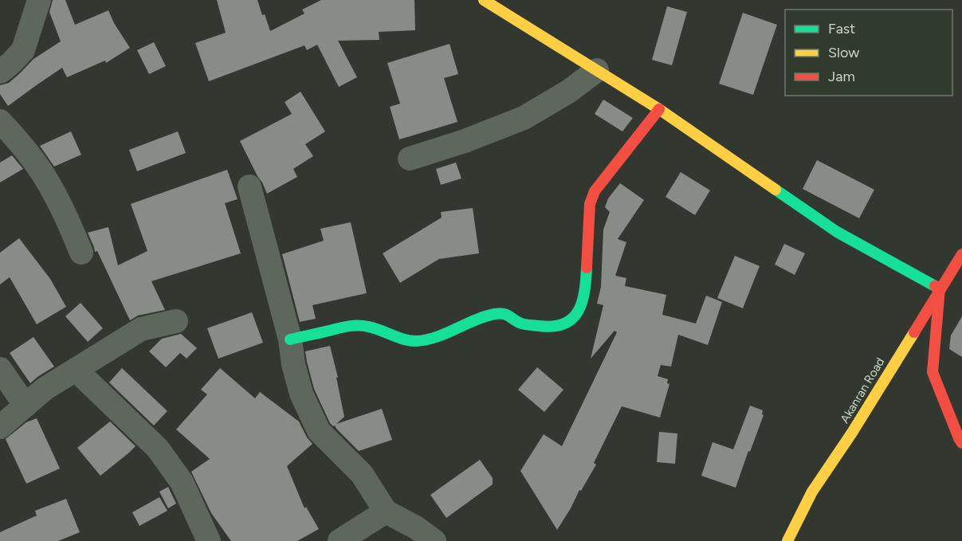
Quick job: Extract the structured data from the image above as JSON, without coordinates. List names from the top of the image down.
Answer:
{
  "streets": {
    "street": ["Akanran Road"]
  },
  "legend": ["Fast", "Slow", "Jam"]
}
